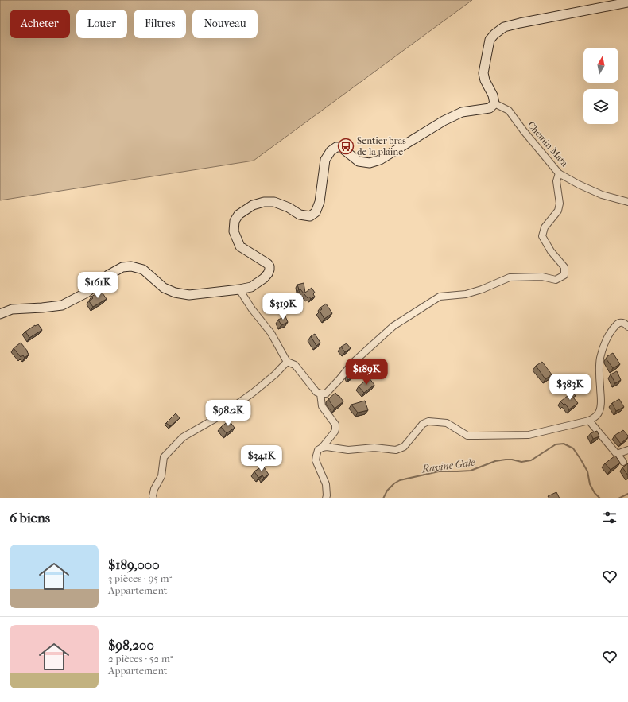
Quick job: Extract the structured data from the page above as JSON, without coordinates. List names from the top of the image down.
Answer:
{
  "streets": {
    "street": ["Chemin Mata"]
  },
  "water": ["Ravine Gale"],
  "places": {
    "bus stop": ["Sentier bras de la plaine"]
  },
  "north": "top",
  "page": {
    "chip": [
      "Acheter",
      "Louer",
      "Filtres",
      "Nouveau"
    ],
    "price": [
      "$161K",
      "$319K",
      "$189K",
      "$383K",
      "$98.2K",
      "$341K"
    ],
    "heading": "6 biens",
    "list": [
      {
        "name": "$189,000",
        "note": "3 pièces · 95 m² · Appartement"
      },
      {
        "name": "$98,200",
        "note": "2 pièces · 52 m² · Appartement"
      }
    ]
  }
}
